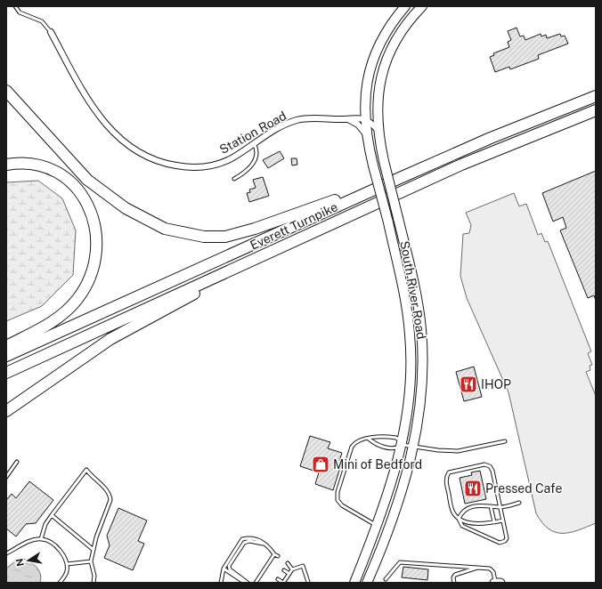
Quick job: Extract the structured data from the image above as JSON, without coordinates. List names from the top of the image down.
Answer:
{
  "streets": {
    "highway": ["Everett Turnpike"],
    "main road": ["South River Road"],
    "street": ["Station Road"]
  },
  "crossings": [
    ["Station Road", "South River Road"]
  ],
  "places": {
    "restaurant": ["IHOP", "Pressed Cafe"],
    "shop": ["Mini of Bedford"]
  },
  "north": "left"
}
